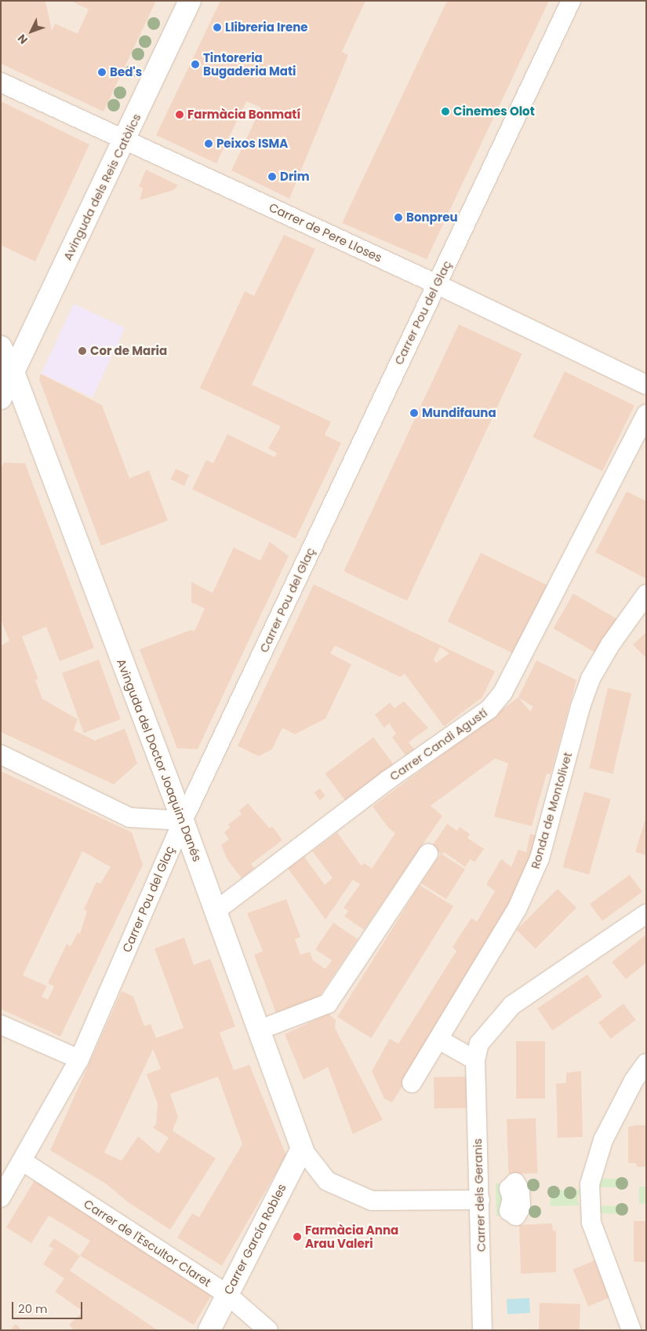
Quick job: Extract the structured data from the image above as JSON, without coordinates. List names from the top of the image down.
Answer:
{
  "streets": {
    "street": [
      "Avinguda dels Reis Catòlics",
      "Carrer de Pere Lloses",
      "Carrer Pou del Glaç",
      "Carrer Candi Agustí",
      "Avinguda del Doctor Joaquim Danés",
      "Ronda de Montolivet",
      "Carrer dels Geranis",
      "Carrer García Robles",
      "Carrer de l'Escultor Claret"
    ]
  },
  "crossings": [
    ["Avinguda dels Reis Catòlics", "Carrer de Pere Lloses"],
    ["Avinguda dels Reis Catòlics", "Avinguda del Doctor Joaquim Danés"],
    ["Carrer de Pere Lloses", "Carrer Pou del Glaç"],
    ["Carrer Pou del Glaç", "Avinguda del Doctor Joaquim Danés"],
    ["Carrer Pou del Glaç", "Carrer de l'Escultor Claret"],
    ["Carrer Candi Agustí", "Avinguda del Doctor Joaquim Danés"],
    ["Avinguda del Doctor Joaquim Danés", "Carrer García Robles"],
    ["Carrer García Robles", "Carrer de l'Escultor Claret"]
  ],
  "places": [
    "Llibreria Irene",
    "Tintoreria Bugaderia Mati",
    "Bed's",
    "Cinemes Olot",
    "Farmàcia Bonmatí",
    "Peixos ISMA",
    "Drim",
    "Bonpreu",
    "Cor de Maria",
    "Mundifauna",
    "Farmàcia Anna Arau Valeri"
  ],
  "scale_bar": "20 m",
  "north": "bottom left"
}
